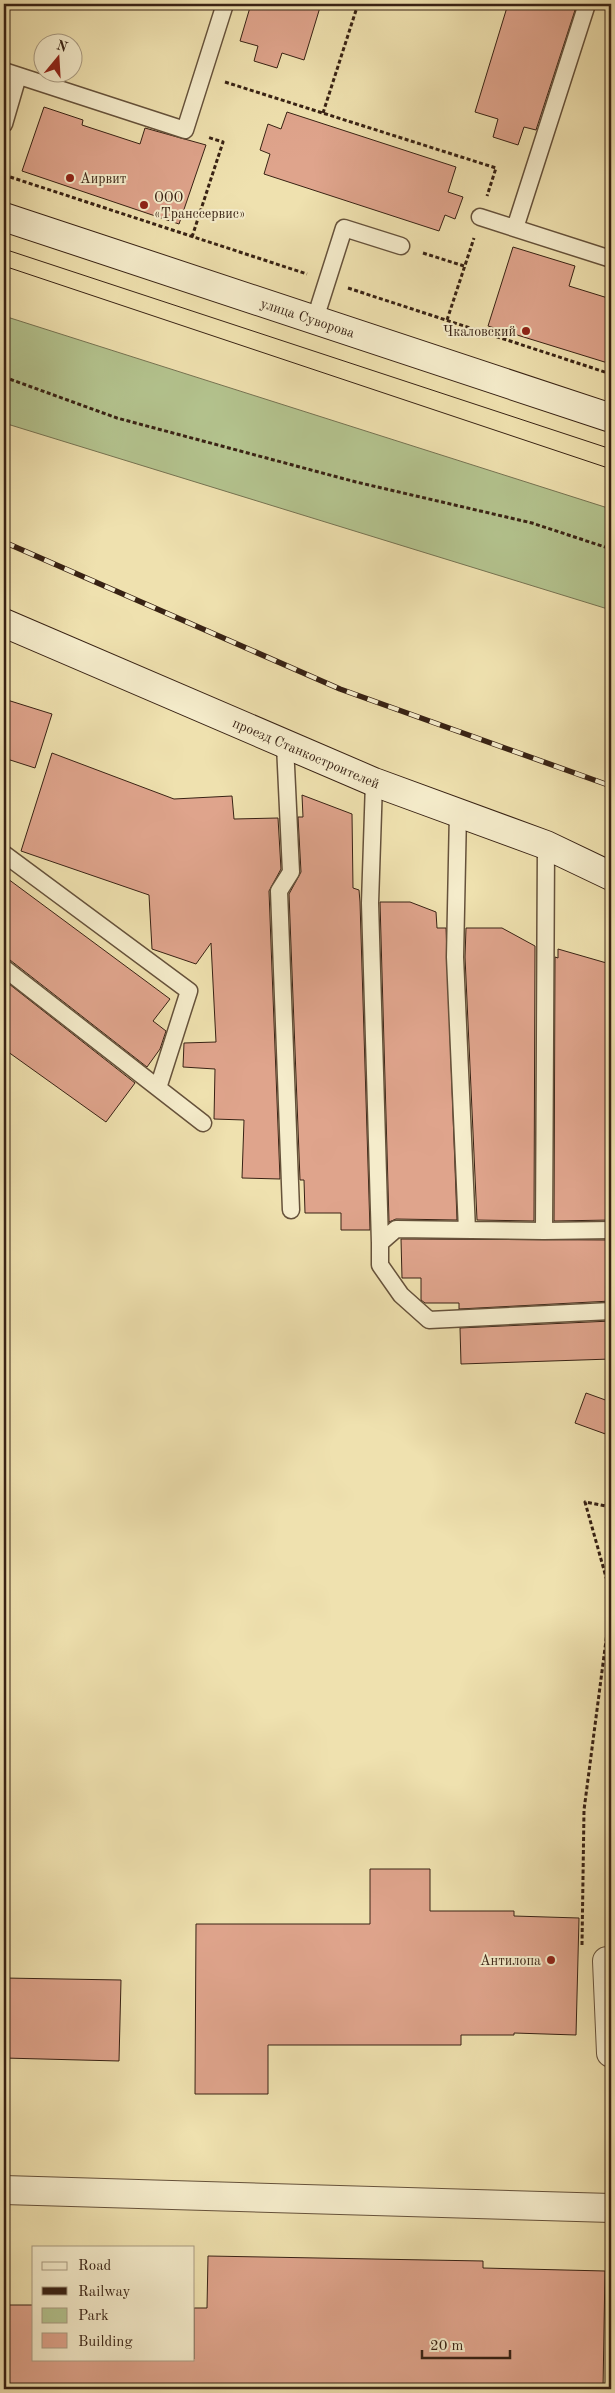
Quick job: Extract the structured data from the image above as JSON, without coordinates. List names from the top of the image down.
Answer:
{
  "streets": {
    "street": ["улица Суворова", "проезд Станкостроителей"]
  },
  "places": [
    "Аирвит",
    "ООО «Транссервис»",
    "Чкаловский",
    "Aнтилопа"
  ],
  "legend": [
    "Road",
    "Railway",
    "Park",
    "Building"
  ],
  "scale_bar": "20 m",
  "north": "top"
}
